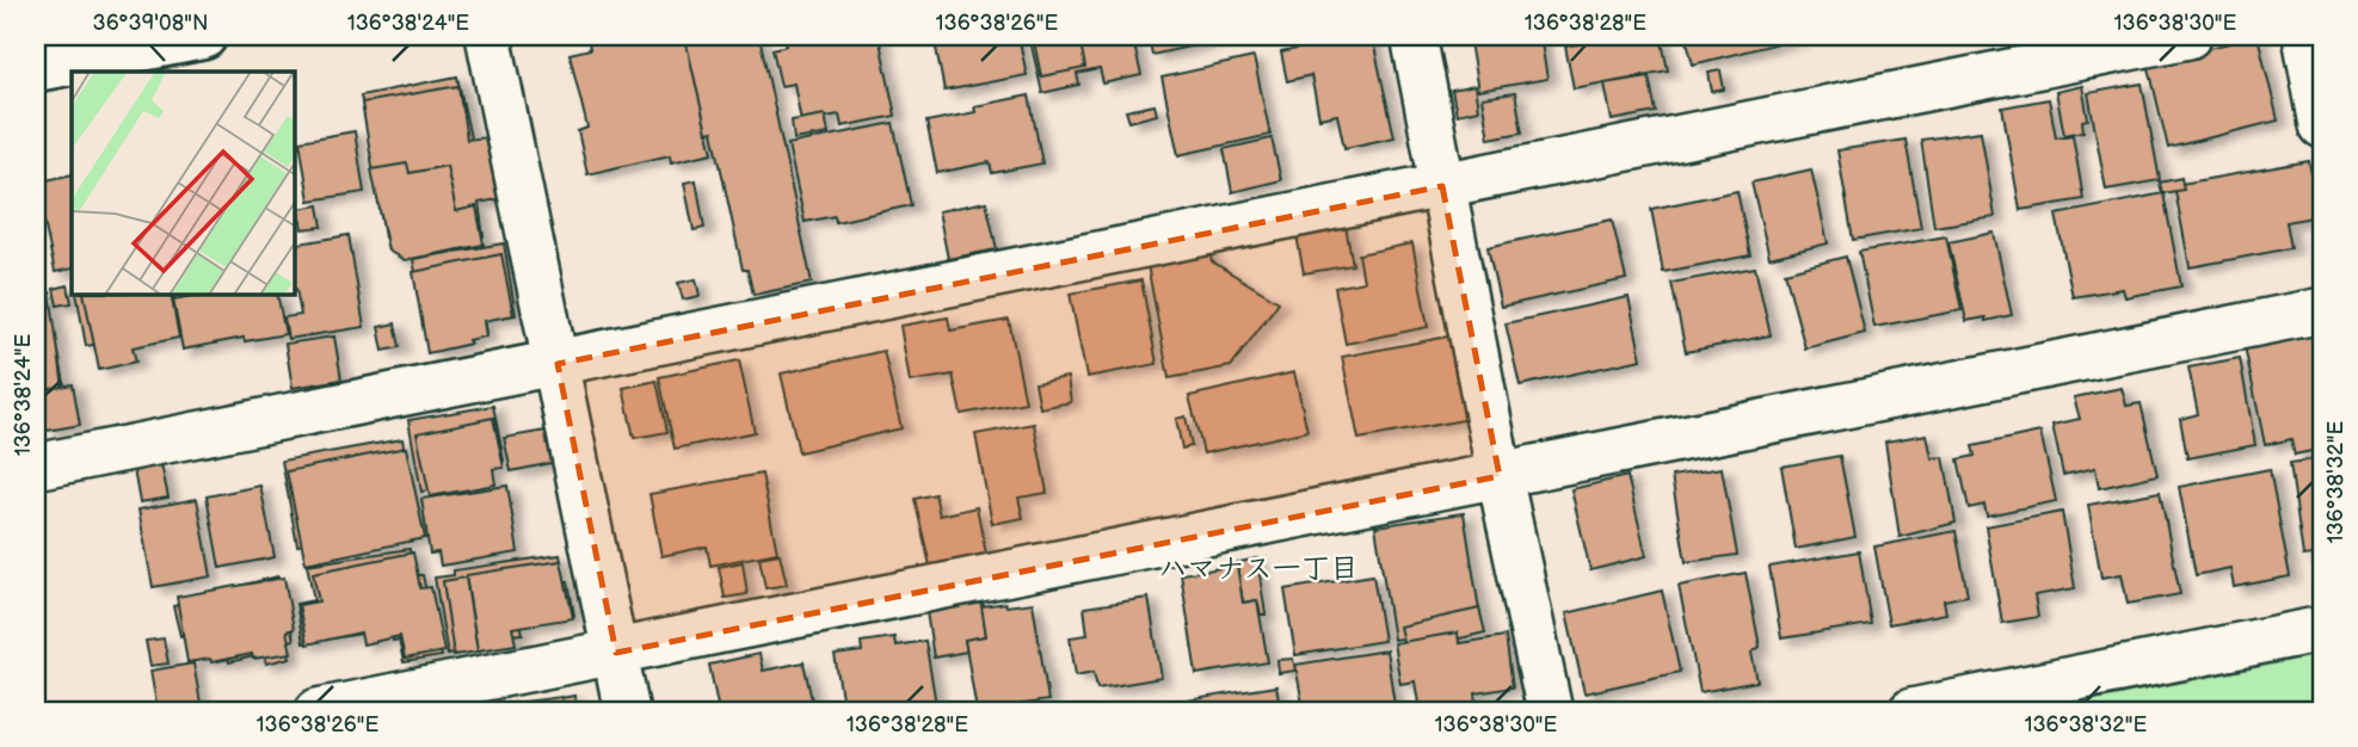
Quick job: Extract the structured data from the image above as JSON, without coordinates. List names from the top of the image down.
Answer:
{
  "districts": ["ハマナス一丁目"],
  "coordinates": [
    "36°39'08\"N",
    "136°38'24\"E",
    "136°38'26\"E",
    "136°38'28\"E",
    "136°38'30\"E",
    "136°38'32\"E"
  ]
}
